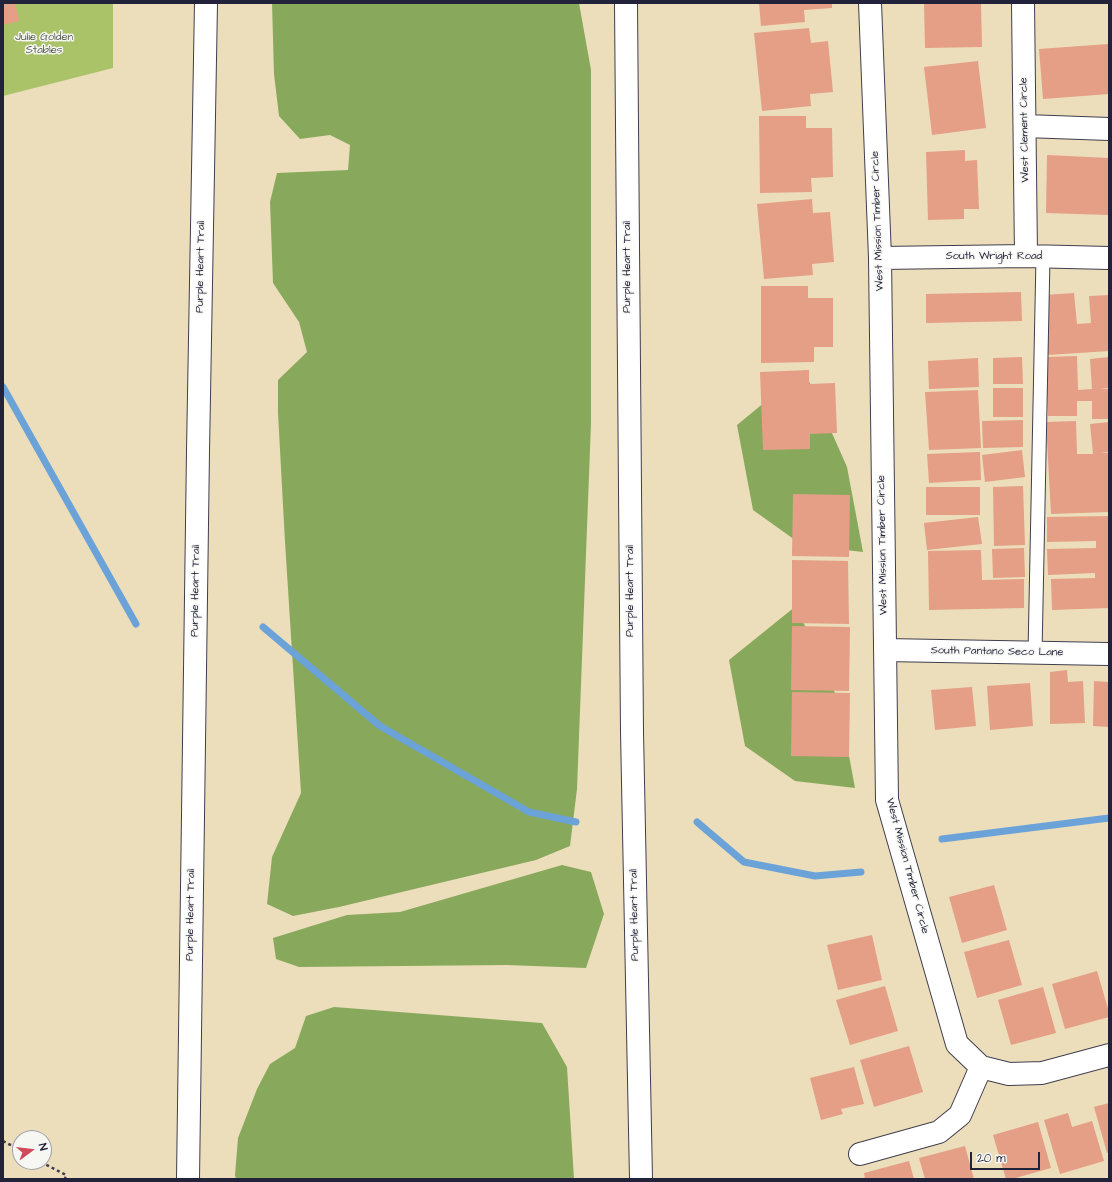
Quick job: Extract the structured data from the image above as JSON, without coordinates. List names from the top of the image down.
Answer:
{
  "streets": {
    "main road": [
      "West Clement Circle",
      "West Mission Timber Circle",
      "South Wright Road",
      "Purple Heart Trail",
      "South Pantano Seco Lane"
    ]
  },
  "crossings": [
    ["West Clement Circle", "South Wright Road"],
    ["West Mission Timber Circle", "South Wright Road"],
    ["West Mission Timber Circle", "South Pantano Seco Lane"]
  ],
  "parks": ["Julie Golden Stables"],
  "scale_bar": "20 m",
  "north": "right"
}
